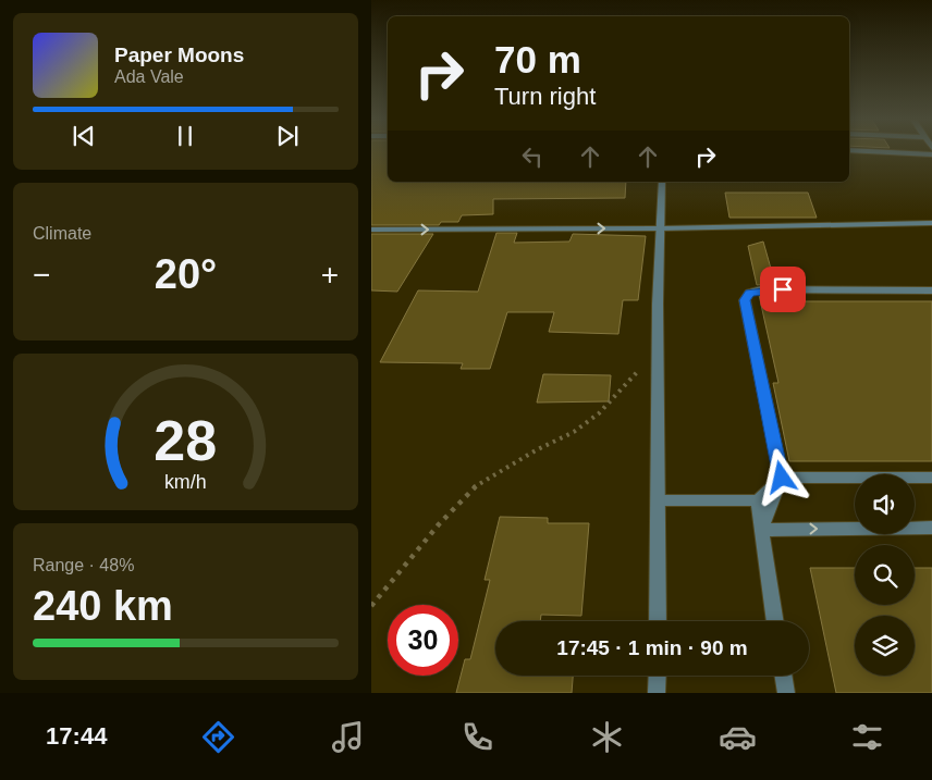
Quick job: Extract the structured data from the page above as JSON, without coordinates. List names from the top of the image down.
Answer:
{
  "page": {
    "turn": ["70 m", "Turn right"],
    "song": ["Paper Moons", "Ada Vale"],
    "tile": [
      "Climate",
      ["Range · 48%", "240 km"]
    ],
    "heat": ["−", "20°", "+"],
    "limit": "30",
    "trip": "17:45 · 1 min · 90 m",
    "tabs": "17:44",
    "gauge": ["28", "km/h"]
  }
}
